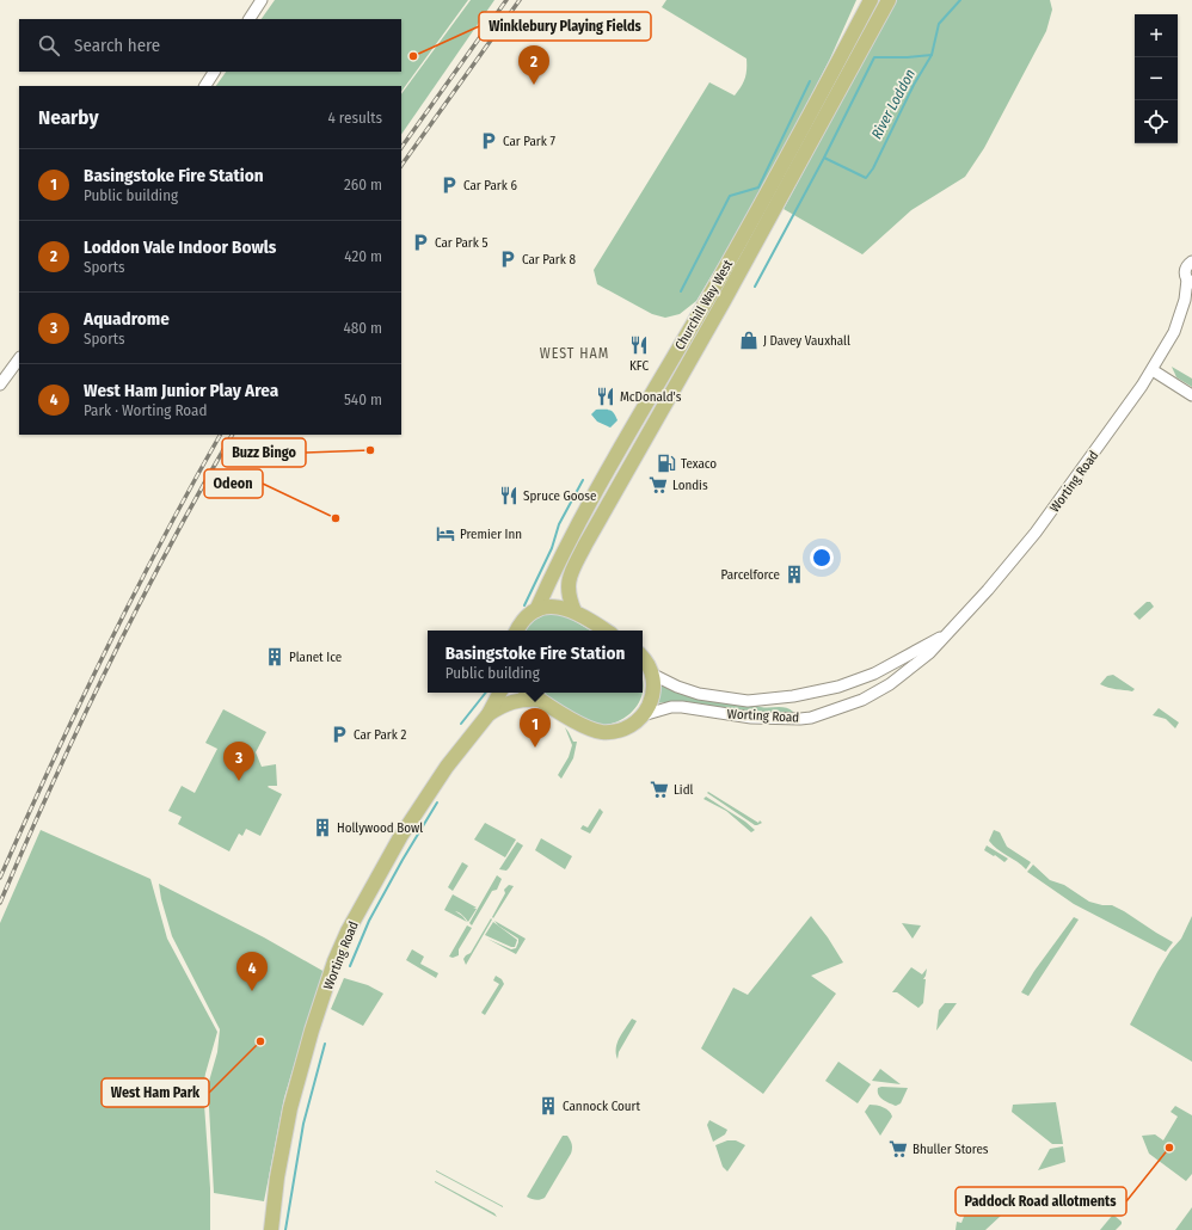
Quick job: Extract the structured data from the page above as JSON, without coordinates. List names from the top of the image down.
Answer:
{
  "streets": {
    "main road": ["Churchill Way West", "Worting Road"]
  },
  "districts": ["WEST HAM"],
  "water": ["River Loddon"],
  "places": {
    "other": [
      "Winklebury Playing Fields",
      "Buzz Bingo",
      "Odeon",
      "West Ham Park",
      "Paddock Road allotments"
    ],
    "parking": [
      "Car Park 7",
      "Car Park 6",
      "Car Park 5",
      "Car Park 8",
      "Car Park 2"
    ],
    "shop": ["J Davey Vauxhall"],
    "restaurant": ["KFC", "McDonald's", "Spruce Goose"],
    "fuel station": ["Texaco"],
    "supermarket": ["Londis", "Lidl", "Bhuller Stores"],
    "hotel": ["Premier Inn"],
    "building": [
      "Parcelforce",
      "Planet Ice",
      "Hollywood Bowl",
      "Cannock Court"
    ]
  },
  "page": {
    "map_buttons": ["+", "−"],
    "search": "Search here",
    "pins": [
      "2",
      "1",
      "3",
      "4"
    ],
    "heading": ["Nearby", "4 results"],
    "list": [
      {
        "mark": "1",
        "name": "Basingstoke Fire Station",
        "note": "Public building",
        "value": "260 m"
      },
      {
        "mark": "2",
        "name": "Loddon Vale Indoor Bowls",
        "note": "Sports",
        "value": "420 m"
      },
      {
        "mark": "3",
        "name": "Aquadrome",
        "note": "Sports",
        "value": "480 m"
      },
      {
        "mark": "4",
        "name": "West Ham Junior Play Area",
        "note": "Park · Worting Road",
        "value": "540 m"
      }
    ],
    "popup": ["Basingstoke Fire Station", "Public building"]
  }
}
